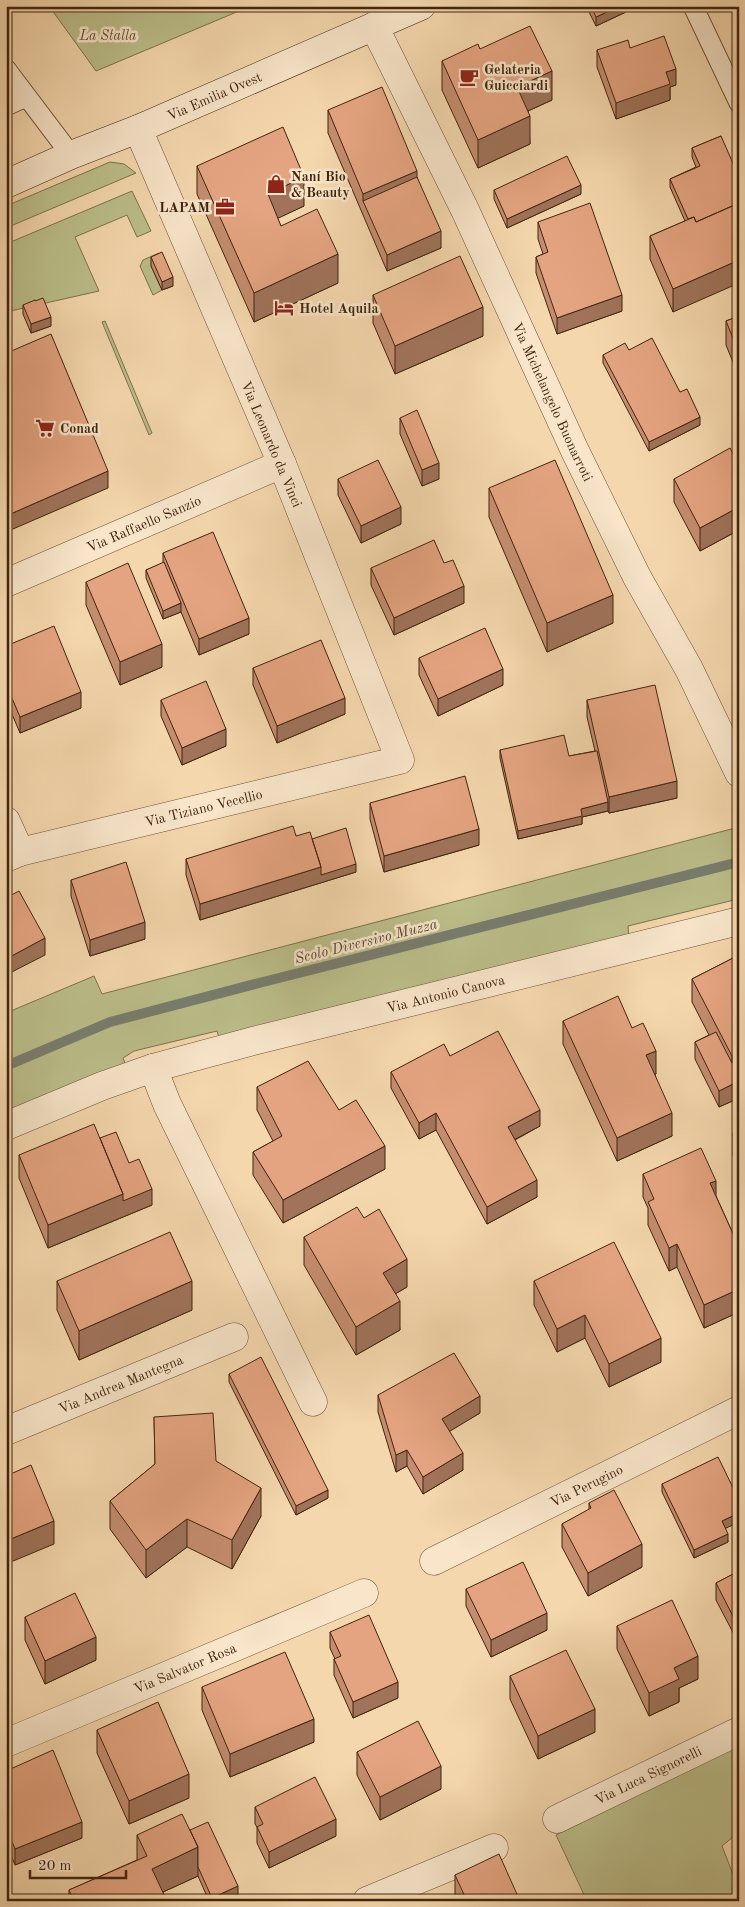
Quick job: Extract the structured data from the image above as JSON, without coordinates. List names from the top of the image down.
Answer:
{
  "streets": {
    "street": [
      "Via Emilia Ovest",
      "Via Michelangelo Buonarroti",
      "Via Leonardo da Vinci",
      "Via Raffaello Sanzio",
      "Via Tiziano Vecellio",
      "Via Antonio Canova",
      "Via Andrea Mantegna",
      "Via Perugino",
      "Via Salvator Rosa",
      "Via Luca Signorelli"
    ]
  },
  "crossings": [
    ["Via Emilia Ovest", "Via Michelangelo Buonarroti"],
    ["Via Emilia Ovest", "Via Leonardo da Vinci"],
    ["Via Leonardo da Vinci", "Via Raffaello Sanzio"],
    ["Via Leonardo da Vinci", "Via Tiziano Vecellio"]
  ],
  "water": ["Scolo Diversivo Muzza"],
  "parks": ["La Stalla"],
  "places": {
    "cafe": ["Gelateria Guicciardi"],
    "shop": ["Naní Bio & Beauty"],
    "office": ["LAPAM"],
    "hotel": ["Hotel Aquila"],
    "supermarket": ["Conad"]
  },
  "scale_bar": "20 m"
}
